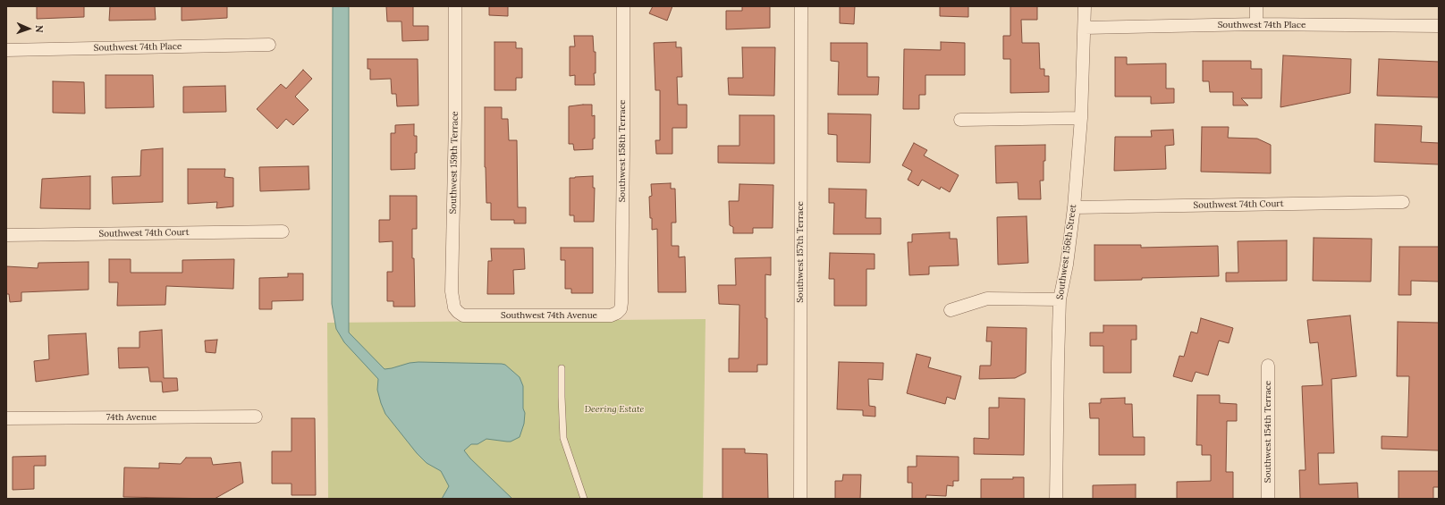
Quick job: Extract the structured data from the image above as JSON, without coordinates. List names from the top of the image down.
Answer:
{
  "streets": {
    "street": [
      "Southwest 74th Place",
      "Southwest 158th Terrace",
      "Southwest 159th Terrace",
      "Southwest 74th Court",
      "Southwest 157th Terrace",
      "Southwest 156th Street",
      "Southwest 74th Avenue",
      "74th Avenue",
      "Southwest 154th Terrace"
    ]
  },
  "crossings": [
    ["Southwest 74th Place", "Southwest 156th Street"],
    ["Southwest 158th Terrace", "Southwest 74th Avenue"],
    ["Southwest 159th Terrace", "Southwest 74th Avenue"],
    ["Southwest 74th Court", "Southwest 156th Street"]
  ],
  "parks": ["Deering Estate"],
  "north": "right"
}
